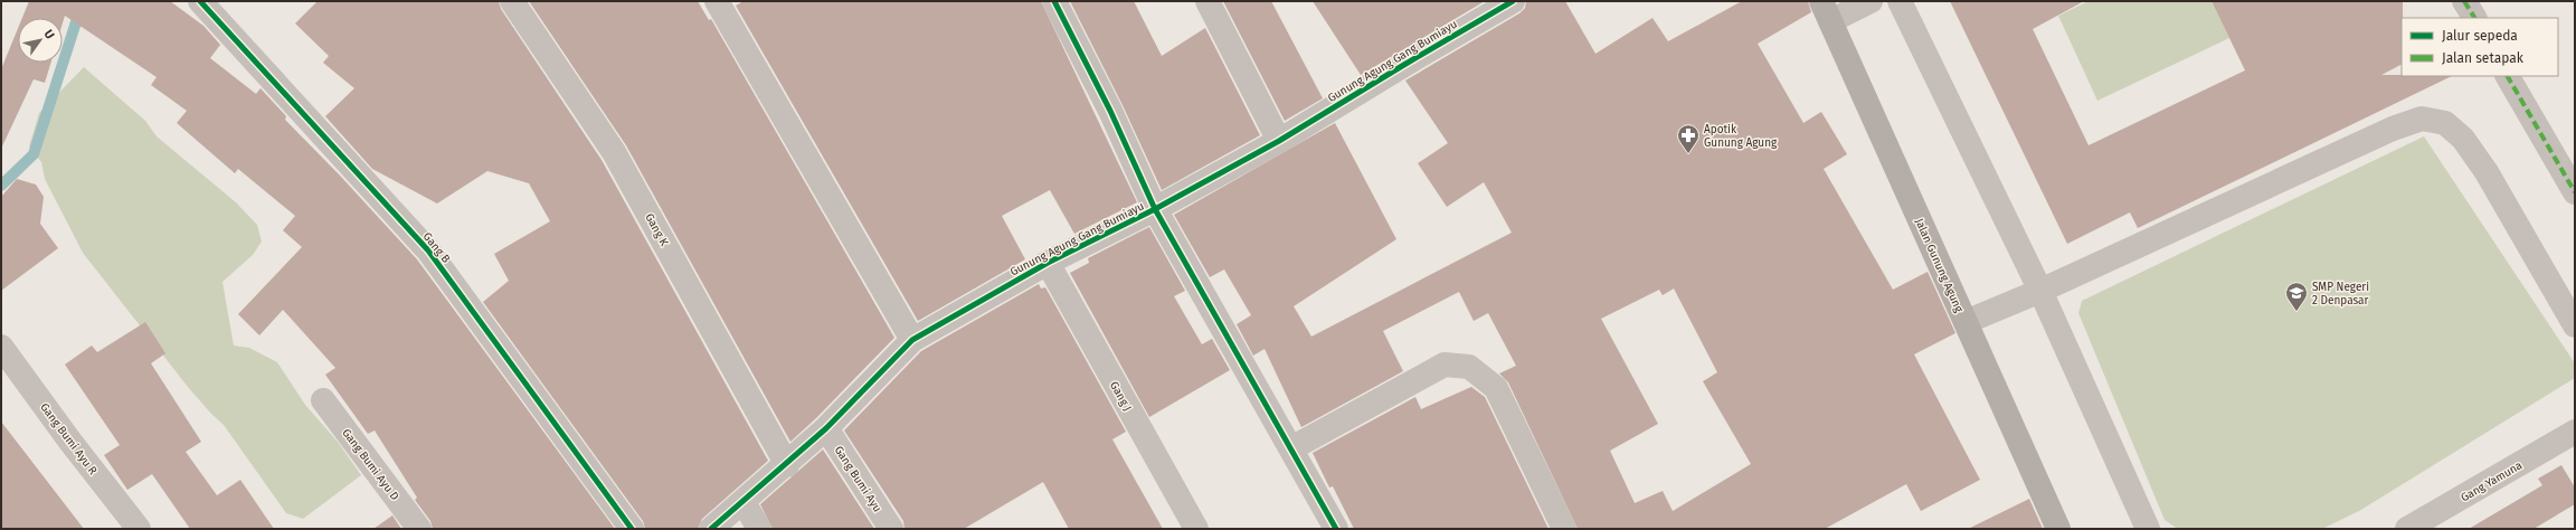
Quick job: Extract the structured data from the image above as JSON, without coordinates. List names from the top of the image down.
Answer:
{
  "streets": {
    "main road": ["Jalan Gunung Agung"],
    "street": [
      "Gunung Agung Gang Bumiayu",
      "Gang K",
      "Gang B",
      "Gang J",
      "Gang Bumi Ayu R",
      "Gang Bumi Ayu D",
      "Gang Bumi Ayu",
      "Gang Yamuna"
    ]
  },
  "crossings": [
    ["Gunung Agung Gang Bumiayu", "Gang K"],
    ["Gunung Agung Gang Bumiayu", "Gang J"],
    ["Gunung Agung Gang Bumiayu", "Gang Bumi Ayu"]
  ],
  "places": {
    "pharmacy": ["Apotik Gunung Agung"],
    "school or university": ["SMP Negeri 2 Denpasar"]
  },
  "legend": ["Jalur sepeda", "Jalan setapak"],
  "north": "top right"
}
